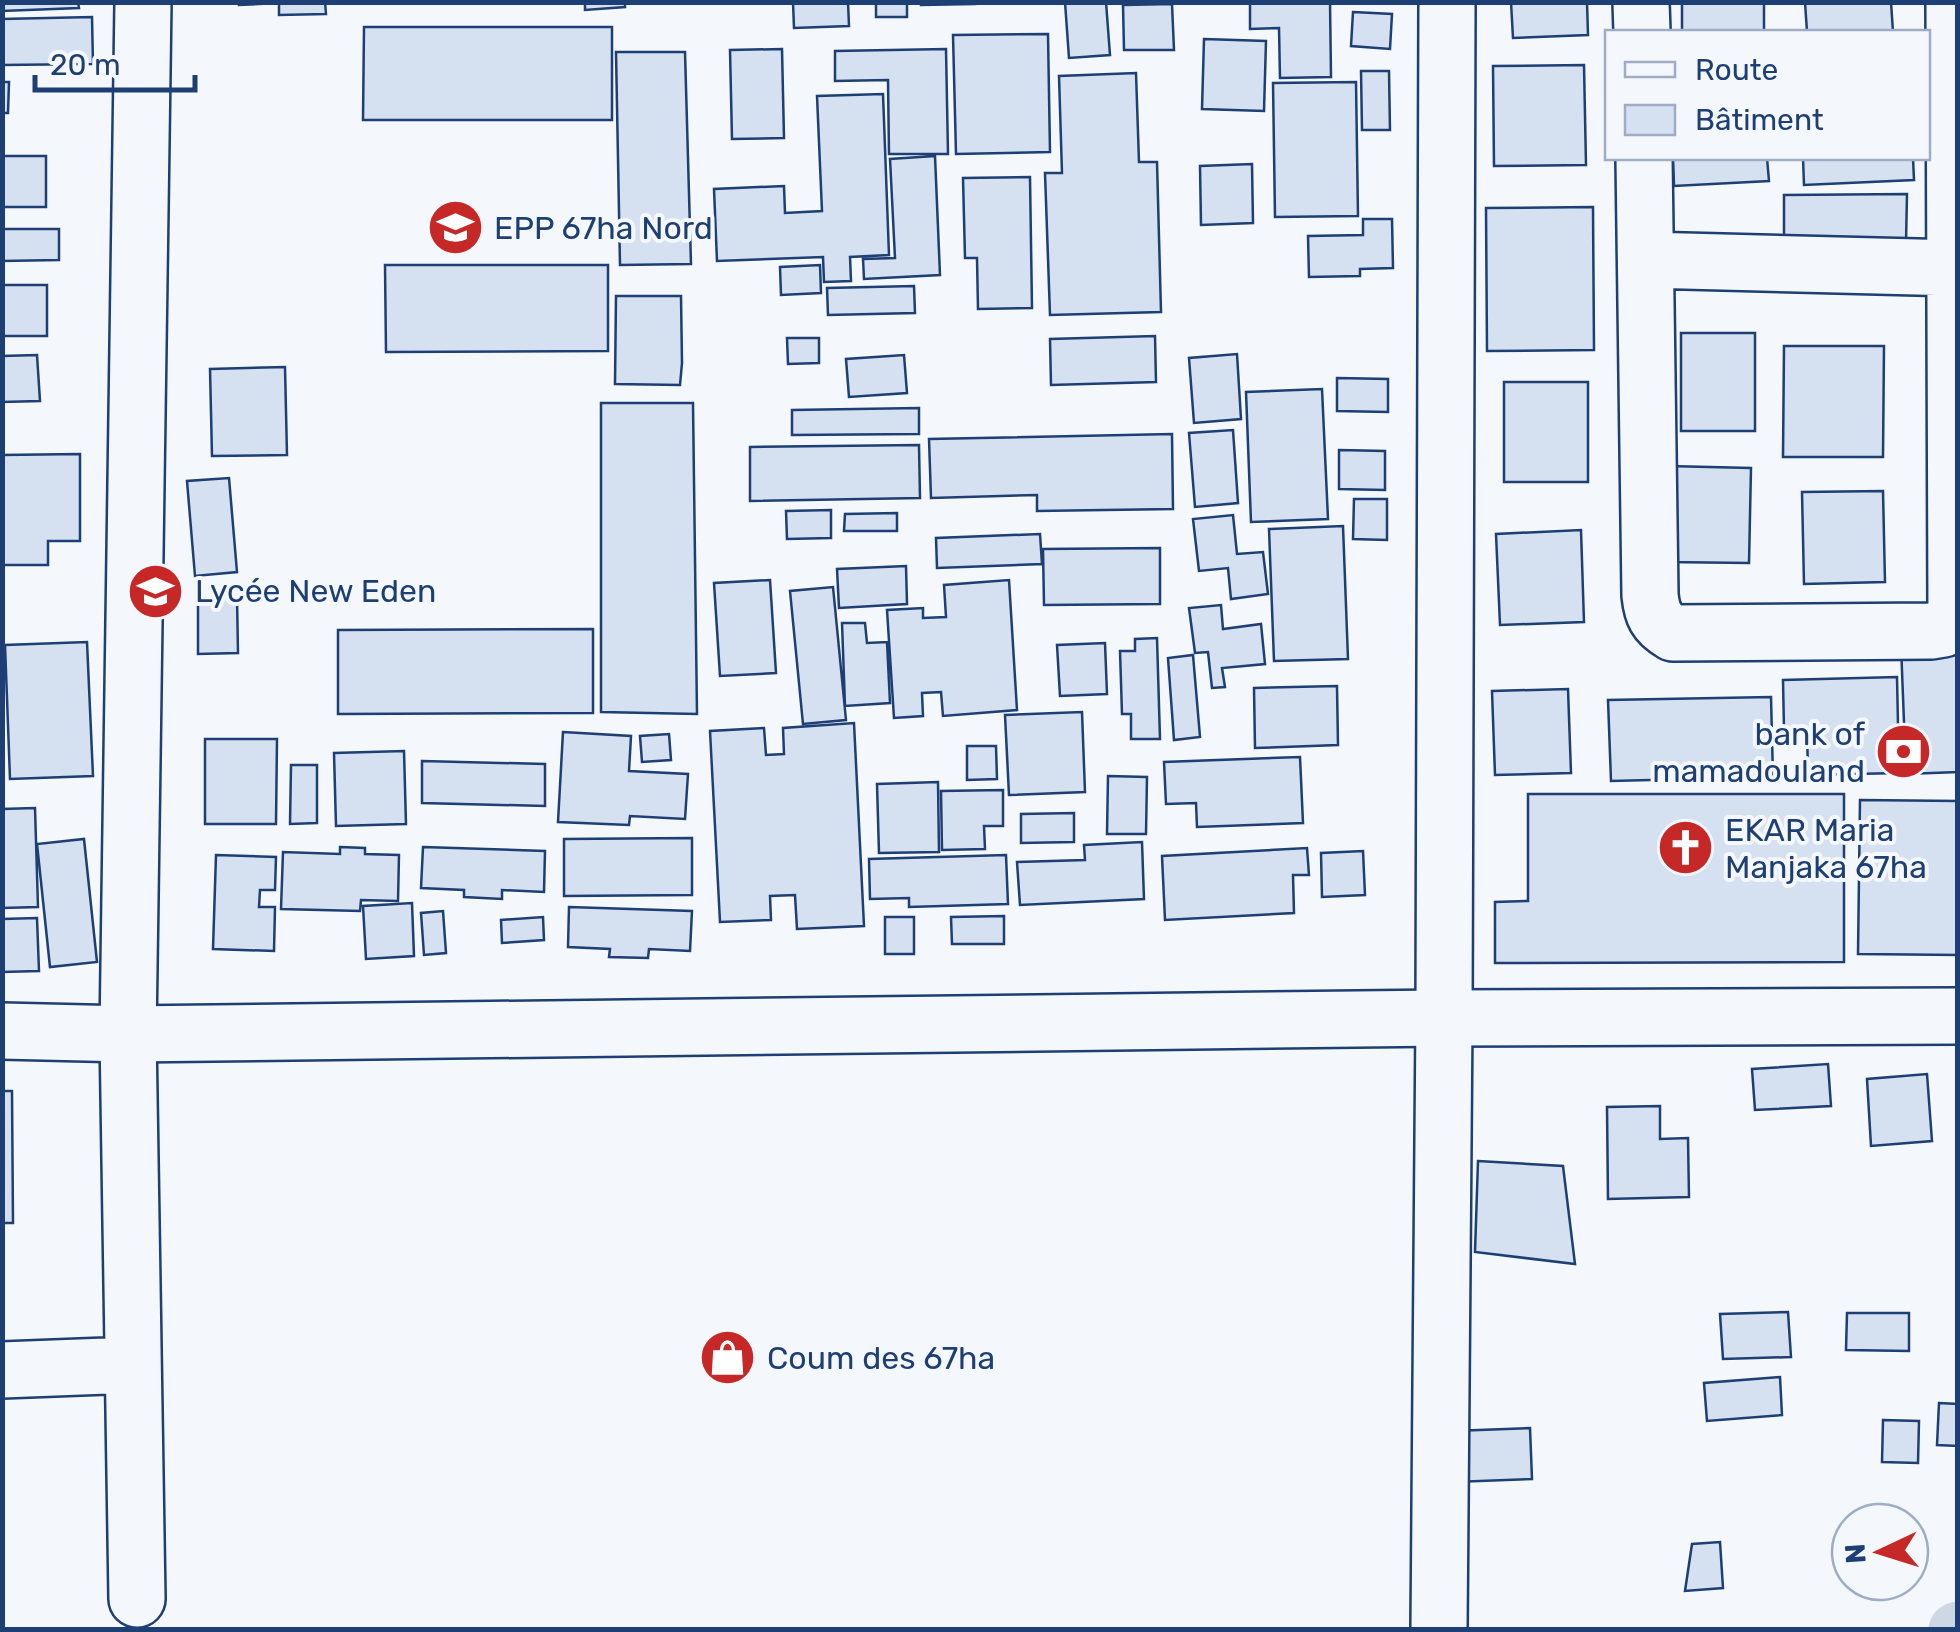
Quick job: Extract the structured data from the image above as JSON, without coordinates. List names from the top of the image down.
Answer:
{
  "places": {
    "school or university": ["EPP 67ha Nord", "Lycée New Eden"],
    "bank": ["bank of mamadouland"],
    "church": ["EKAR Maria Manjaka 67ha"],
    "shop": ["Coum des 67ha"]
  },
  "legend": ["Route", "Bâtiment"],
  "scale_bar": "20 m",
  "north": "left"
}
